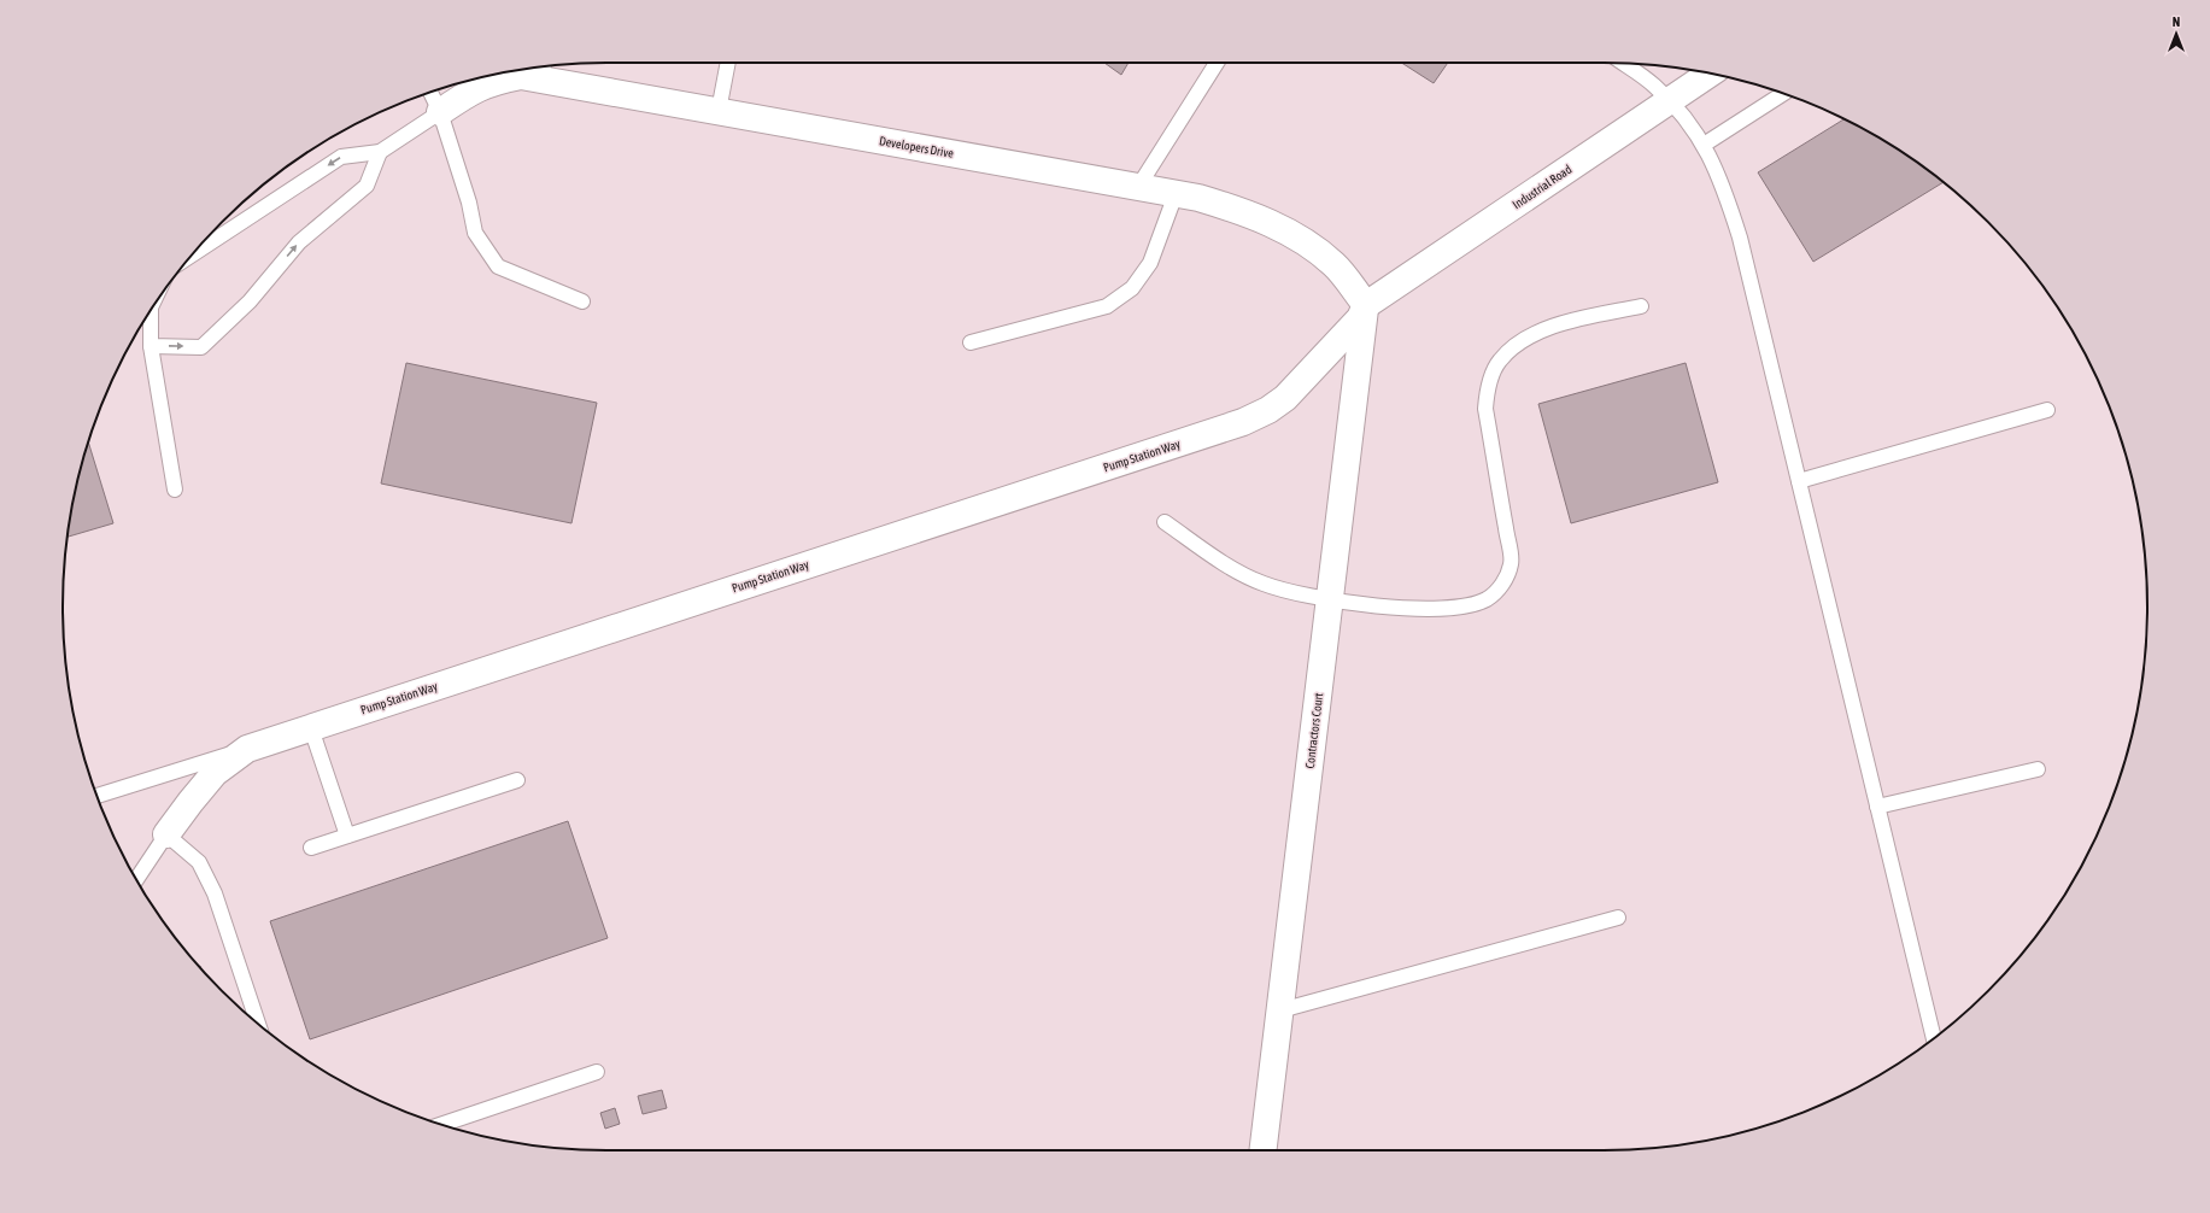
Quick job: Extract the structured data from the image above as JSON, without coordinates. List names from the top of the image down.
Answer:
{
  "streets": {
    "street": [
      "Developers Drive",
      "Industrial Road",
      "Pump Station Way",
      "Contractors Court"
    ]
  },
  "crossings": [
    ["Developers Drive", "Industrial Road"],
    ["Developers Drive", "Pump Station Way"],
    ["Developers Drive", "Contractors Court"],
    ["Industrial Road", "Pump Station Way"],
    ["Industrial Road", "Contractors Court"],
    ["Pump Station Way", "Contractors Court"]
  ],
  "north": "top"
}
